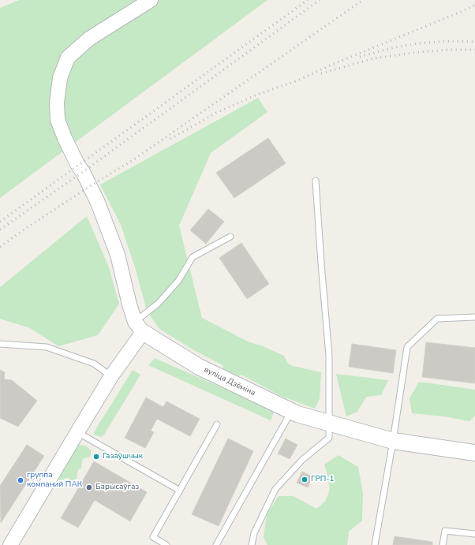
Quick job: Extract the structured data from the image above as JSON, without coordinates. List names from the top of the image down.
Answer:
{
  "streets": {
    "main road": ["вуліца Дзёміна"]
  },
  "places": [
    "Газаўшчык",
    "ГРП-1",
    "группа компаний ПАК",
    "Барысаўгаз"
  ]
}
